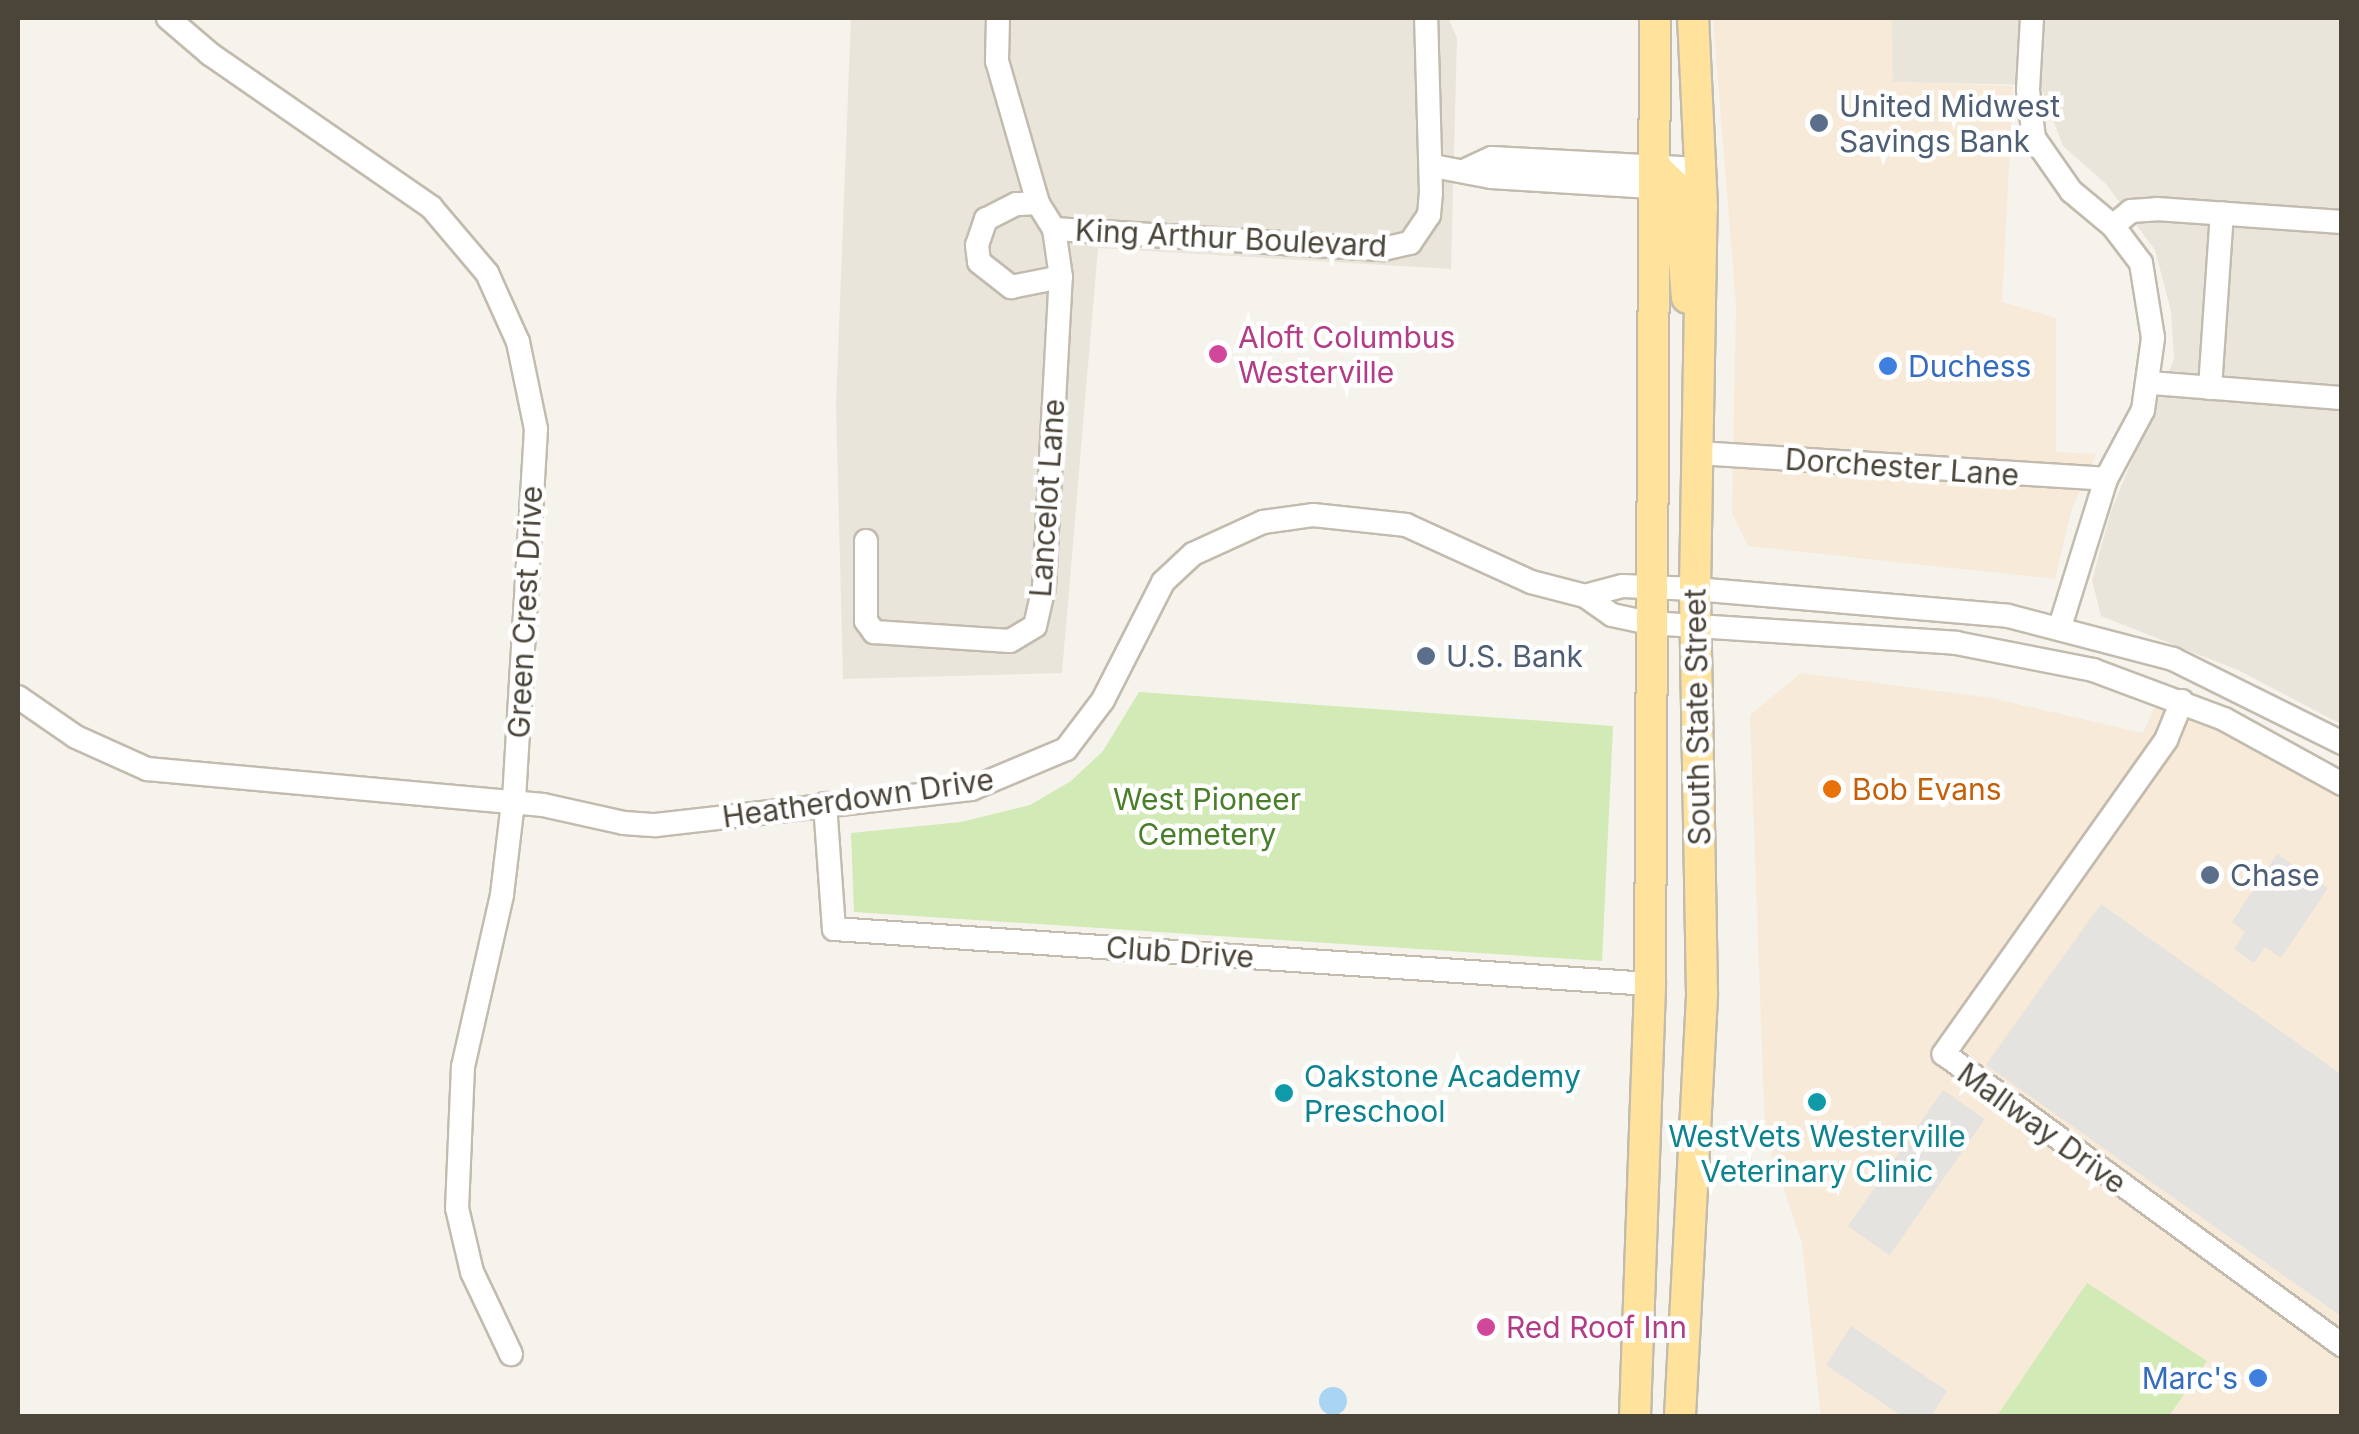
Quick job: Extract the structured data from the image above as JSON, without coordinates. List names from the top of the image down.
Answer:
{
  "streets": {
    "main road": ["South State Street"],
    "street": [
      "King Arthur Boulevard",
      "Dorchester Lane",
      "Lancelot Lane",
      "Green Crest Drive",
      "Heatherdown Drive",
      "Club Drive",
      "Mallway Drive"
    ]
  },
  "crossings": [
    ["King Arthur Boulevard", "Lancelot Lane"],
    ["Dorchester Lane", "South State Street"],
    ["Green Crest Drive", "Heatherdown Drive"],
    ["South State Street", "Heatherdown Drive"],
    ["South State Street", "Club Drive"],
    ["Heatherdown Drive", "Club Drive"],
    ["Heatherdown Drive", "Mallway Drive"]
  ],
  "parks": ["West Pioneer Cemetery"],
  "places": [
    "United Midwest Savings Bank",
    "Aloft Columbus Westerville",
    "Duchess",
    "U.S. Bank",
    "Bob Evans",
    "Chase",
    "Oakstone Academy Preschool",
    "WestVets Westerville Veterinary Clinic",
    "Red Roof Inn",
    "Marc's"
  ]
}
